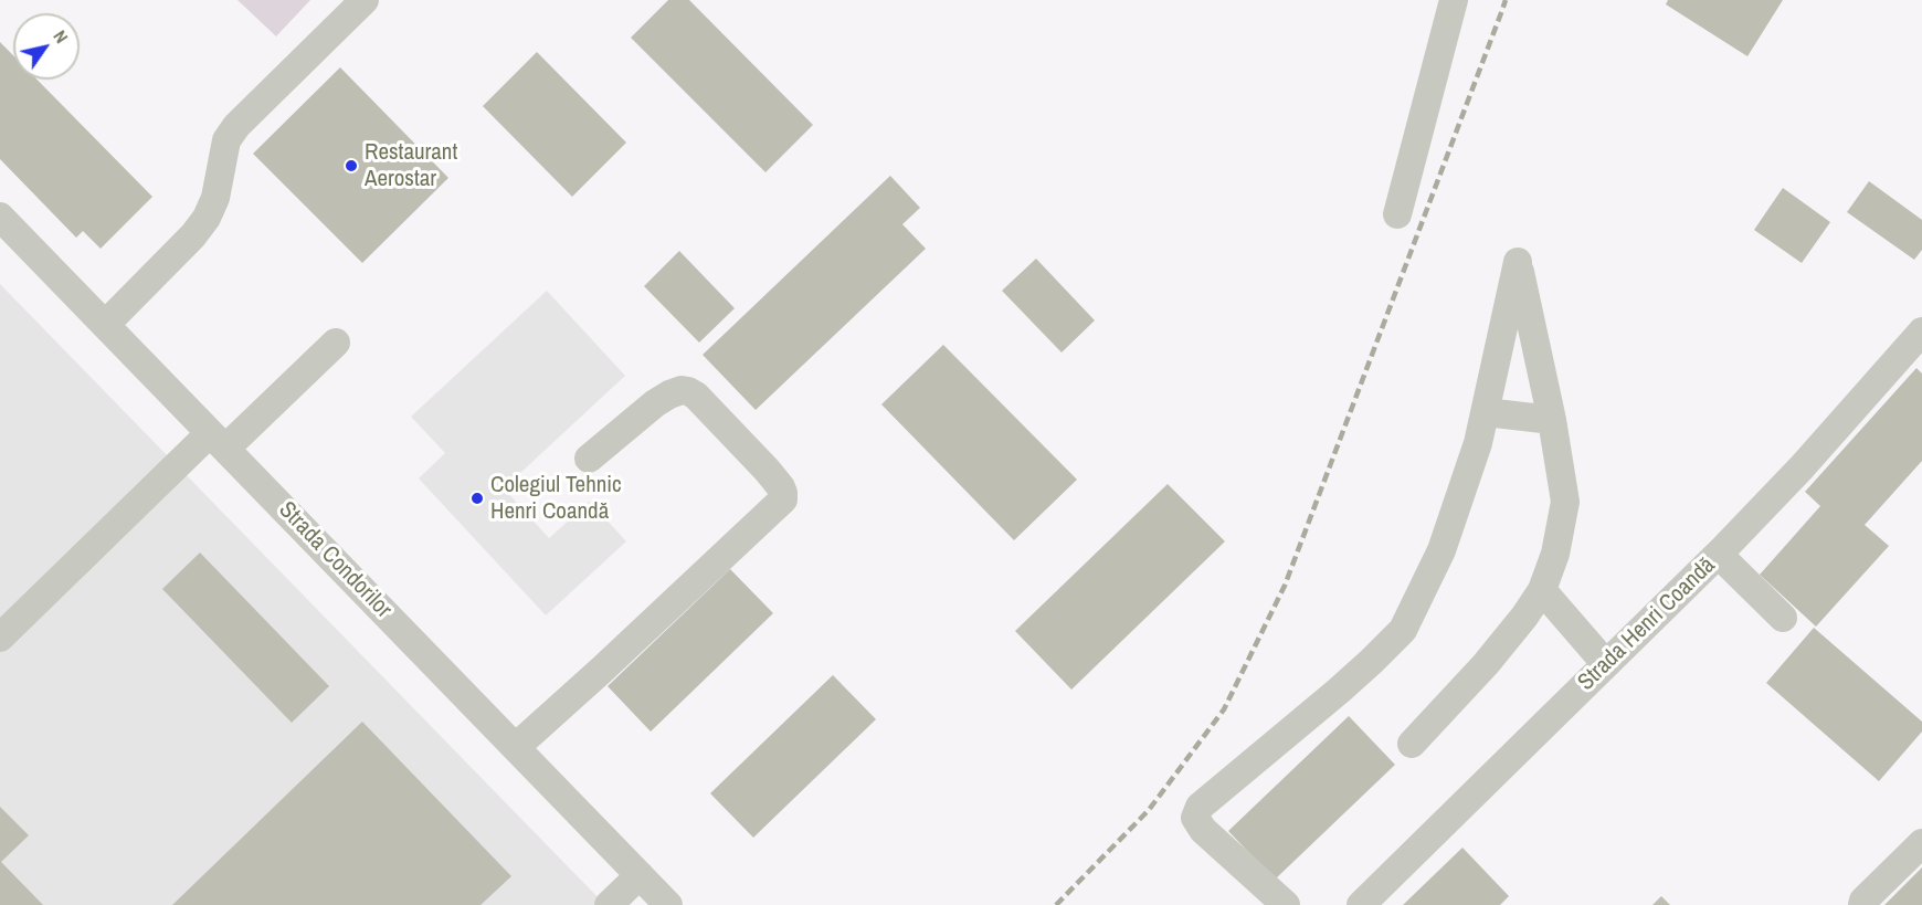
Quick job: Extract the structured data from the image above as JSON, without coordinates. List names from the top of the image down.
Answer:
{
  "streets": {
    "street": ["Strada Condorilor", "Strada Henri Coandă"]
  },
  "places": ["Restaurant Aerostar", "Colegiul Tehnic Henri Coandă"],
  "north": "top right"
}
